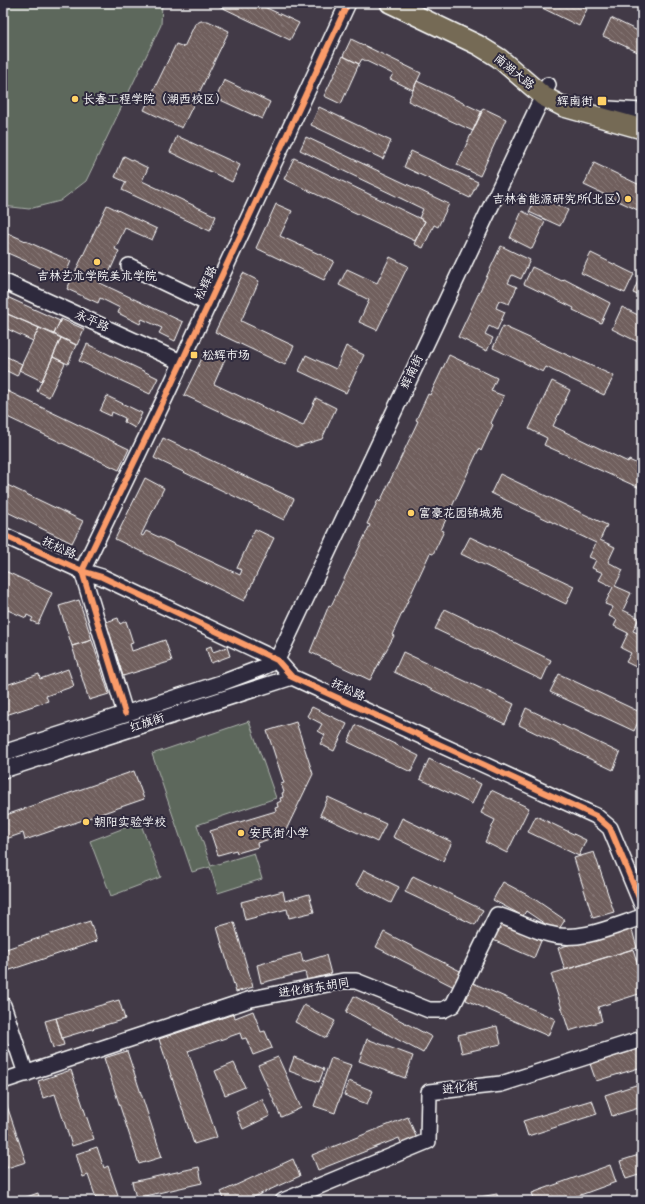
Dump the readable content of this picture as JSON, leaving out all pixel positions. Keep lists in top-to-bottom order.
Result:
{
  "streets": {
    "main road": ["南湖大路"],
    "street": [
      "松辉路",
      "永平路",
      "辉南街",
      "抚松路",
      "红旗街",
      "进化街东胡同",
      "进化街"
    ]
  },
  "crossings": [
    ["南湖大路", "辉南街"],
    ["松辉路", "永平路"],
    ["松辉路", "抚松路"],
    ["辉南街", "抚松路"],
    ["辉南街", "红旗街"],
    ["抚松路", "红旗街"]
  ],
  "places": {
    "other": [
      "长春工程学院（湖西校区）",
      "吉林省能源研究所(北区)",
      "吉林艺术学院美术学院",
      "富豪花园锦城苑",
      "朝阳实验学校",
      "安民街小学"
    ],
    "transit": ["辉南街", "松辉市场"]
  }
}
